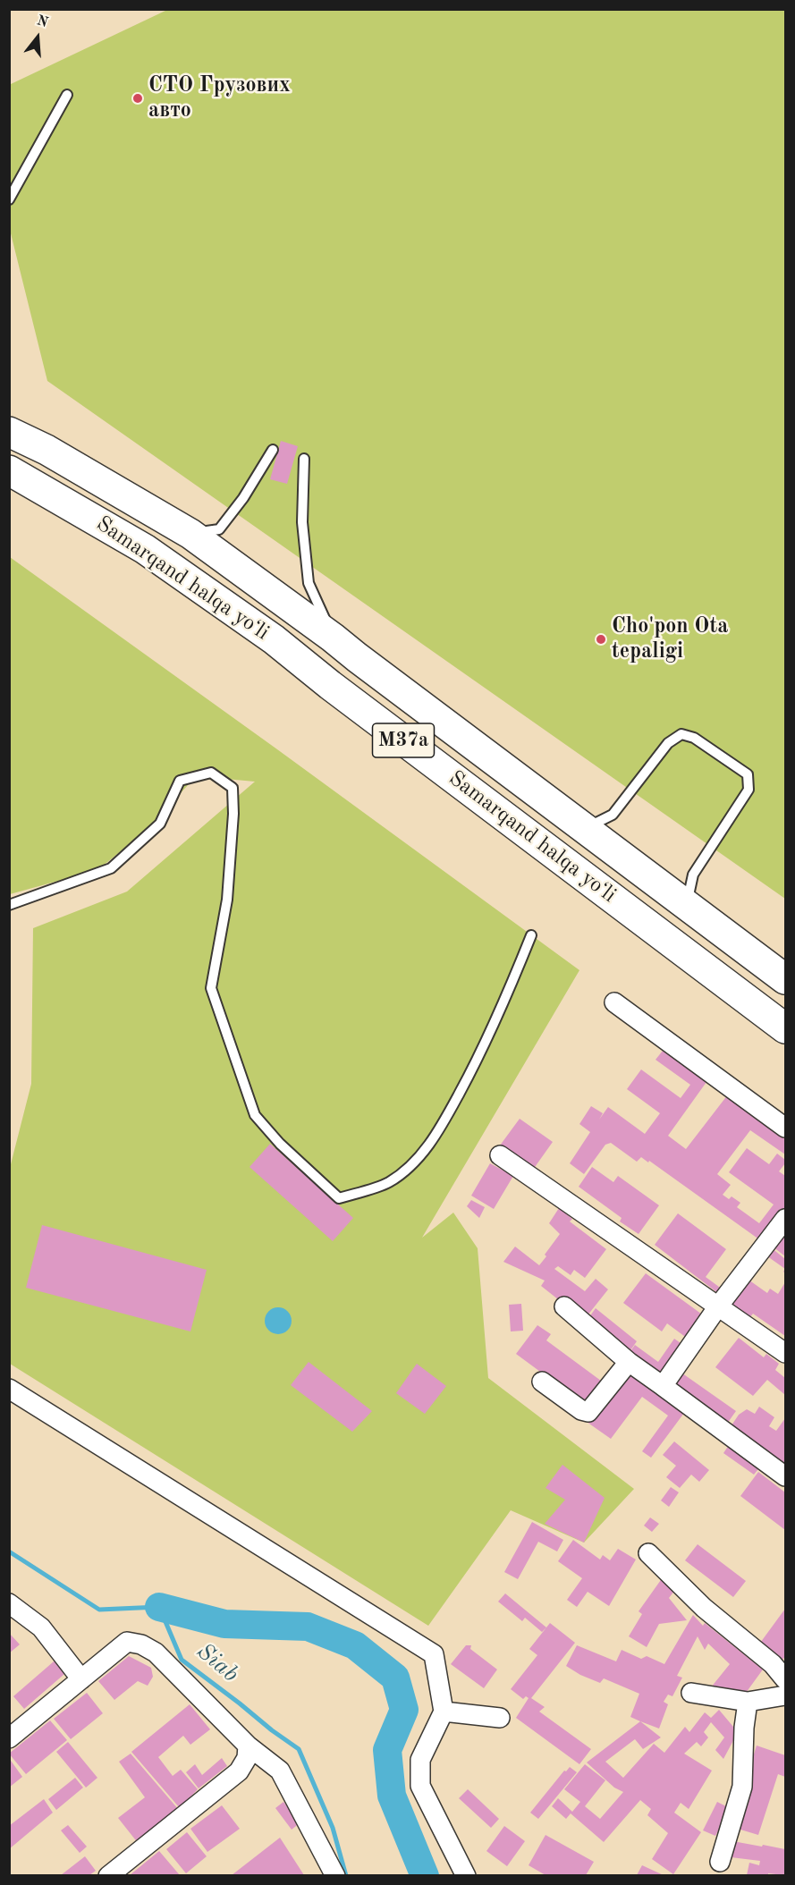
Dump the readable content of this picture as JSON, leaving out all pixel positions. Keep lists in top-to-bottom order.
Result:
{
  "streets": {
    "highway": ["Samarqand halqa yoʻli", "M37a"]
  },
  "water": ["Siab"],
  "places": ["СТО Грузових авто", "Cho'pon Ota tepaligi"],
  "north": "top"
}
